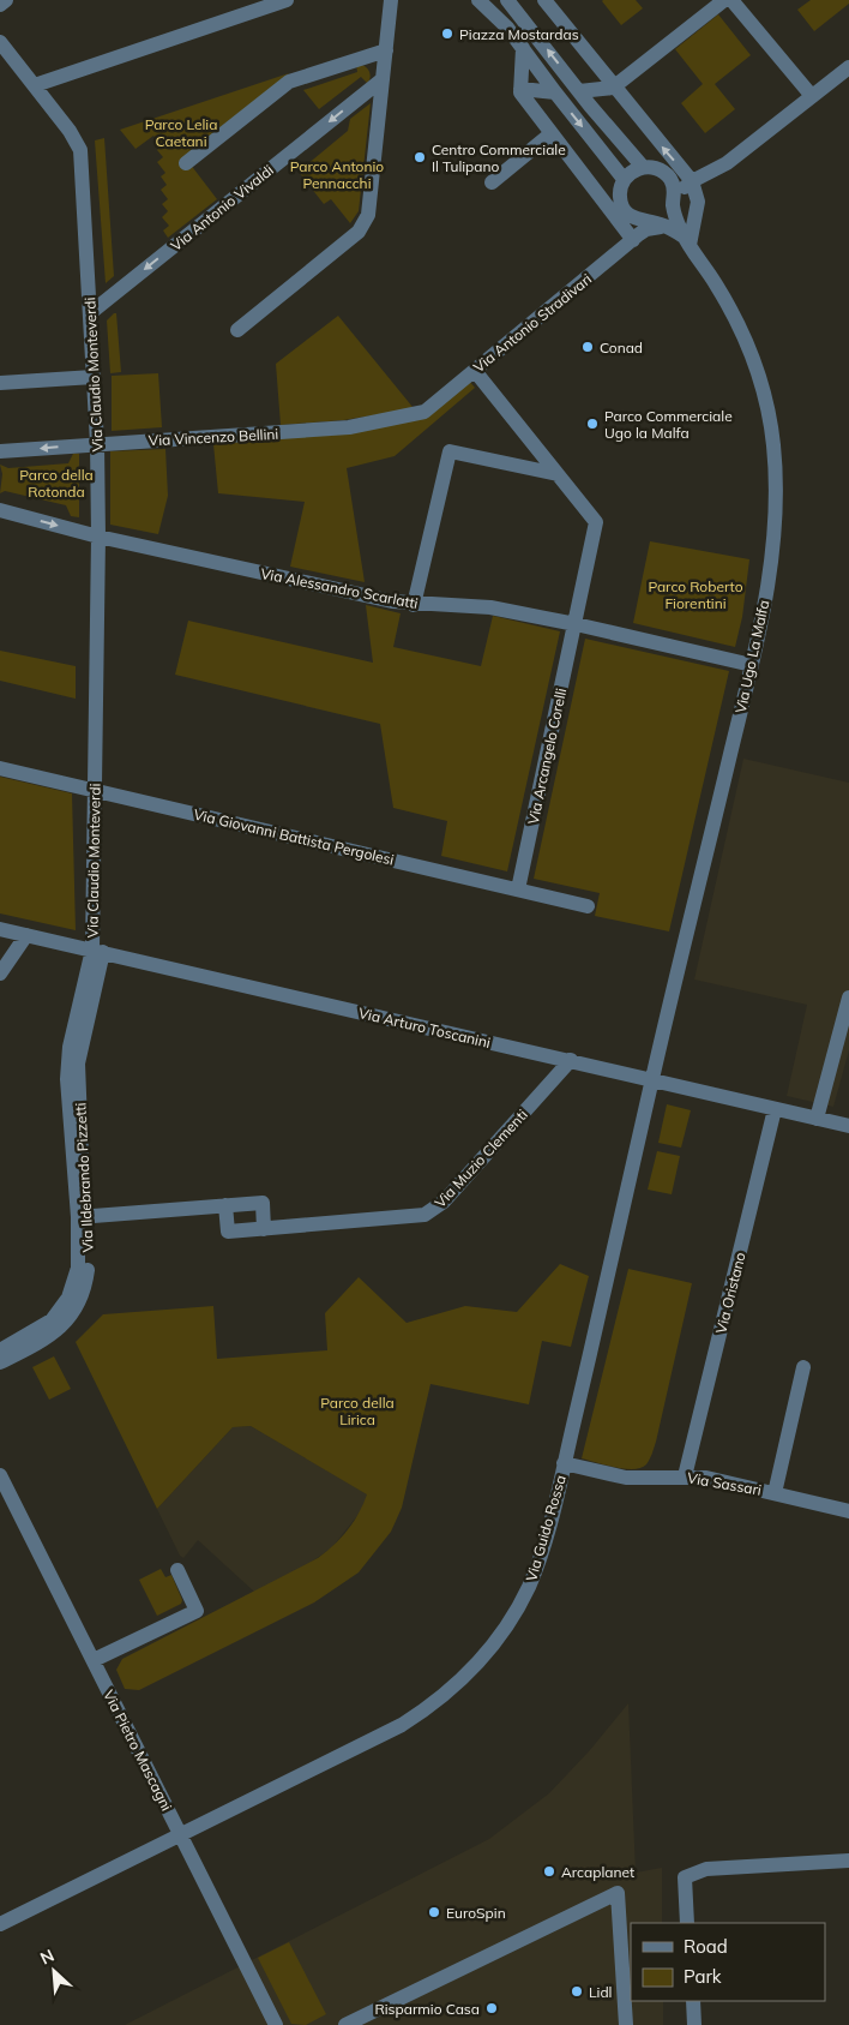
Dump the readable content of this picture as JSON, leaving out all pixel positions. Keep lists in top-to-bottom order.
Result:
{
  "streets": {
    "street": [
      "Via Antonio Vivaldi",
      "Via Antonio Stradivari",
      "Via Claudio Monteverdi",
      "Via Vincenzo Bellini",
      "Via Alessandro Scarlatti",
      "Via Ugo La Malfa",
      "Via Arcangelo Corelli",
      "Via Giovanni Battista Pergolesi",
      "Via Arturo Toscanini",
      "Via Muzio Clementi",
      "Via Ildebrando Pizzetti",
      "Via Oristano",
      "Via Sassari",
      "Via Guido Rossa",
      "Via Pietro Mascagni"
    ]
  },
  "crossings": [
    ["Via Antonio Vivaldi", "Via Claudio Monteverdi"],
    ["Via Antonio Stradivari", "Via Vincenzo Bellini"],
    ["Via Antonio Stradivari", "Via Ugo La Malfa"],
    ["Via Antonio Stradivari", "Via Arcangelo Corelli"],
    ["Via Claudio Monteverdi", "Via Vincenzo Bellini"],
    ["Via Claudio Monteverdi", "Via Alessandro Scarlatti"],
    ["Via Claudio Monteverdi", "Via Giovanni Battista Pergolesi"],
    ["Via Claudio Monteverdi", "Via Arturo Toscanini"],
    ["Via Claudio Monteverdi", "Via Ildebrando Pizzetti"],
    ["Via Alessandro Scarlatti", "Via Ugo La Malfa"],
    ["Via Alessandro Scarlatti", "Via Arcangelo Corelli"],
    ["Via Ugo La Malfa", "Via Arturo Toscanini"],
    ["Via Ugo La Malfa", "Via Guido Rossa"],
    ["Via Arcangelo Corelli", "Via Giovanni Battista Pergolesi"],
    ["Via Arturo Toscanini", "Via Muzio Clementi"],
    ["Via Arturo Toscanini", "Via Ildebrando Pizzetti"],
    ["Via Arturo Toscanini", "Via Oristano"],
    ["Via Arturo Toscanini", "Via Guido Rossa"],
    ["Via Oristano", "Via Sassari"],
    ["Via Sassari", "Via Guido Rossa"],
    ["Via Guido Rossa", "Via Pietro Mascagni"]
  ],
  "parks": [
    "Parco Lelia Caetani",
    "Parco Antonio Pennacchi",
    "Parco della Rotonda",
    "Parco Roberto Fiorentini",
    "Parco della Lirica"
  ],
  "places": [
    "Piazza Mostardas",
    "Centro Commerciale Il Tulipano",
    "Conad",
    "Parco Commerciale Ugo la Malfa",
    "Arcaplanet",
    "EuroSpin",
    "Lidl",
    "Risparmio Casa"
  ],
  "legend": ["Road", "Park"],
  "north": "top left"
}
